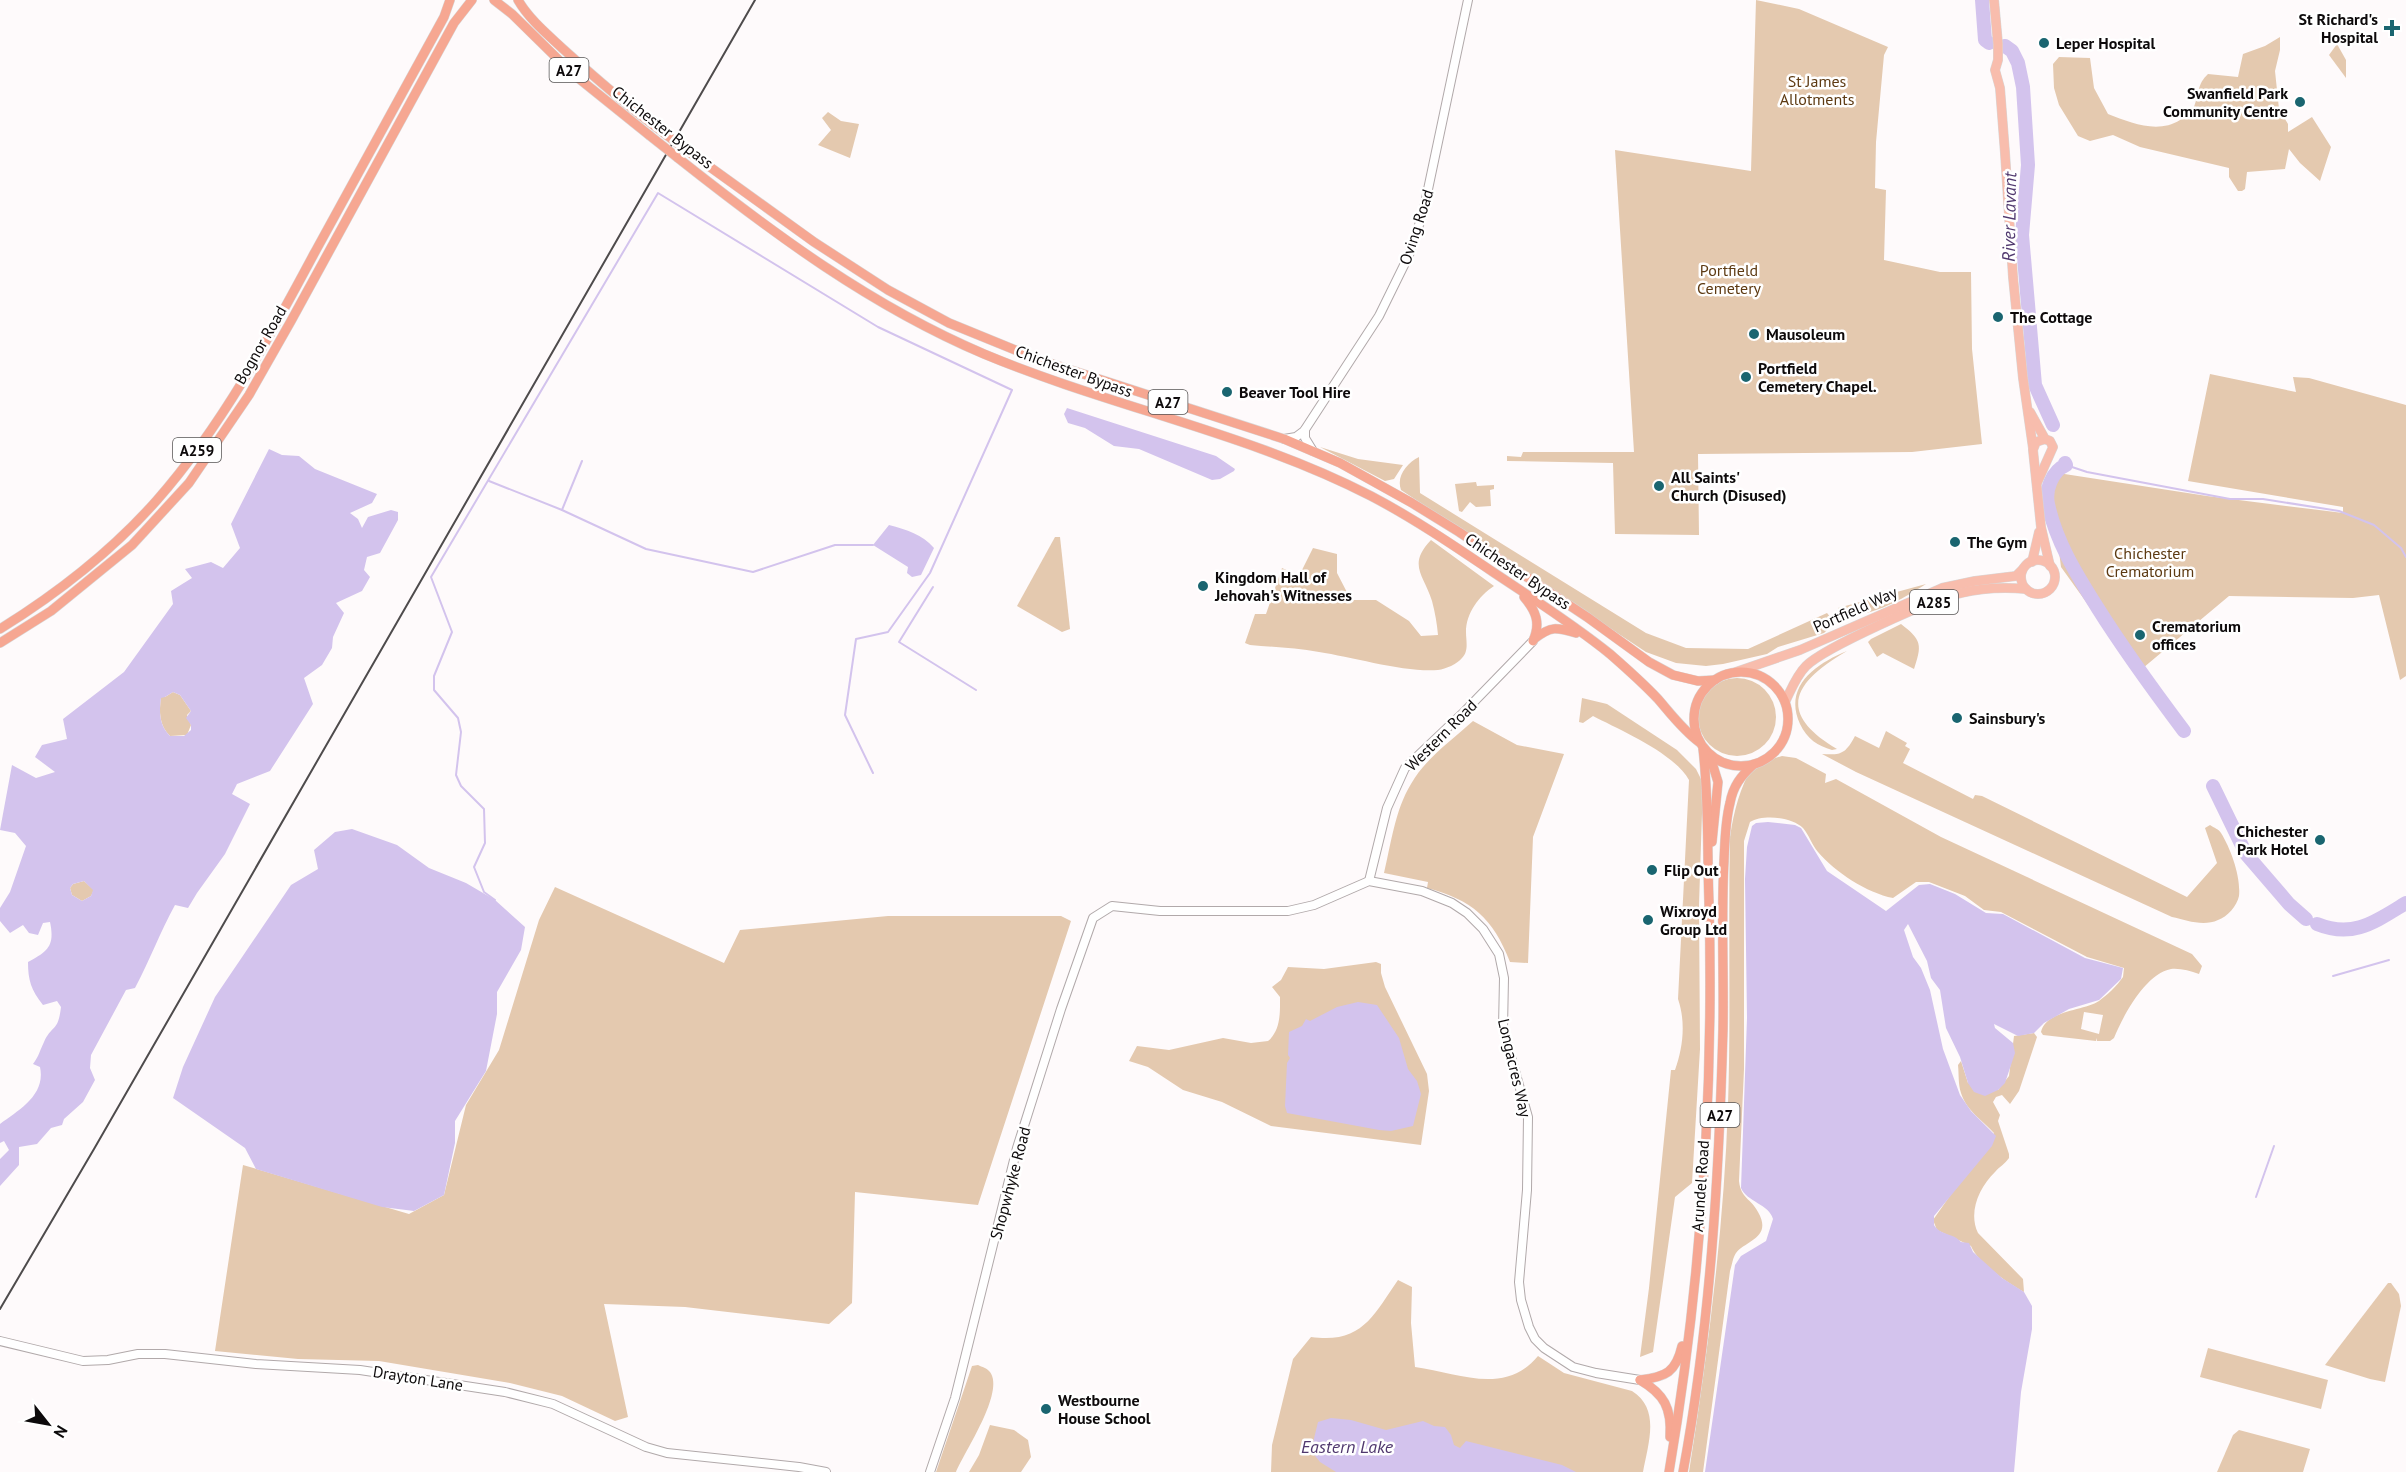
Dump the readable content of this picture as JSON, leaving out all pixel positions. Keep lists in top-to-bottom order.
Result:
{
  "streets": {
    "highway": [
      "A27",
      "Chichester Bypass",
      "Bognor Road",
      "A259",
      "Arundel Road"
    ],
    "main road": [
      "Oving Road",
      "A285",
      "Portfield Way",
      "Western Road",
      "Longacres Way",
      "Shopwhyke Road",
      "Drayton Lane"
    ]
  },
  "crossings": [
    ["Chichester Bypass", "Portfield Way"],
    ["Chichester Bypass", "Arundel Road"],
    ["Portfield Way", "Arundel Road"],
    ["Western Road", "Longacres Way"],
    ["Western Road", "Shopwhyke Road"],
    ["Longacres Way", "Shopwhyke Road"]
  ],
  "water": ["River Lavant", "Eastern Lake"],
  "parks": ["St James Allotments", "Portfield Cemetery", "Chichester Crematorium"],
  "places": {
    "health": ["St Richard's Hospital"],
    "other": [
      "Leper Hospital",
      "Swanfield Park Community Centre",
      "The Cottage",
      "Mausoleum",
      "Portfield Cemetery Chapel.",
      "Beaver Tool Hire",
      "All Saints' Church (Disused)",
      "The Gym",
      "Kingdom Hall of Jehovah's Witnesses",
      "Crematorium offices",
      "Sainsbury's",
      "Chichester Park Hotel",
      "Flip Out",
      "Wixroyd Group Ltd",
      "Westbourne House School"
    ]
  },
  "north": "bottom right"
}
